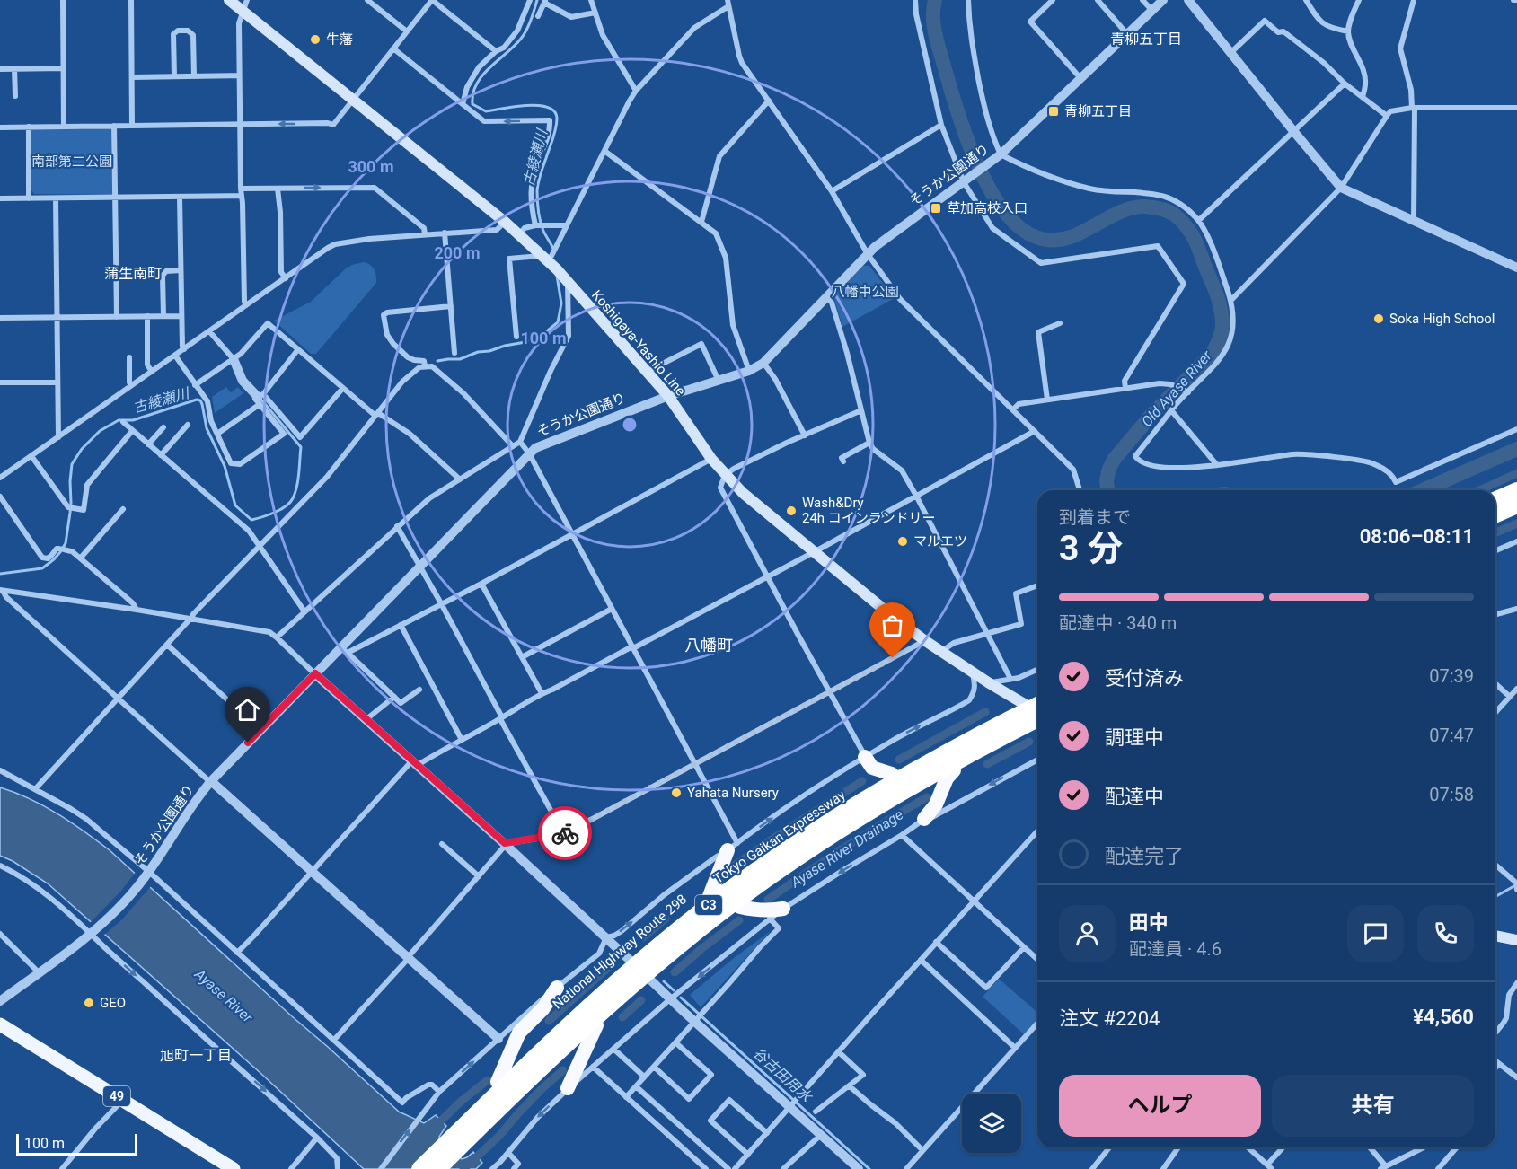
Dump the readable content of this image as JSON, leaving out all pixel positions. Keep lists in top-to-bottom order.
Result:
{
  "streets": {
    "highway": ["Tokyo Gaikan Expressway", "C3", "National Highway Route 298"],
    "main road": ["Koshigaya-Yashio Line", "49"],
    "street": ["そうか公園通り"]
  },
  "crossings": [
    ["そうか公園通り", "Koshigaya-Yashio Line"],
    ["Koshigaya-Yashio Line", "National Highway Route 298"]
  ],
  "districts": [
    "青柳五丁目",
    "蒲生南町",
    "八幡町",
    "旭町一丁目"
  ],
  "water": [
    "古綾瀬川",
    "Old Ayase River",
    "Ayase River Drainage",
    "Ayase River",
    "谷古田用水"
  ],
  "parks": ["南部第二公園", "八幡中公園"],
  "places": {
    "other": [
      "牛藩",
      "Soka High School",
      "Wash&Dry 24h コインランドリー",
      "マルエツ",
      "Yahata Nursery",
      "GEO"
    ],
    "transit": ["青柳五丁目", "草加高校入口"]
  },
  "scale_bar": "100 m",
  "page": {
    "heading": ["3 分", "到着まで", "08:06–08:11"],
    "panel": [
      "田中",
      "配達員 · 4.6",
      "注文 #2204",
      "¥4,560"
    ],
    "bar": "配達中 · 340 m",
    "list": [
      ["受付済み", "07:39"],
      ["調理中", "07:47"],
      ["配達中", "07:58"],
      "配達完了"
    ],
    "buttons": ["ヘルプ", "共有"],
    "scale": "100 m"
  },
  "rings": ["300 m", "200 m", "100 m"]
}
